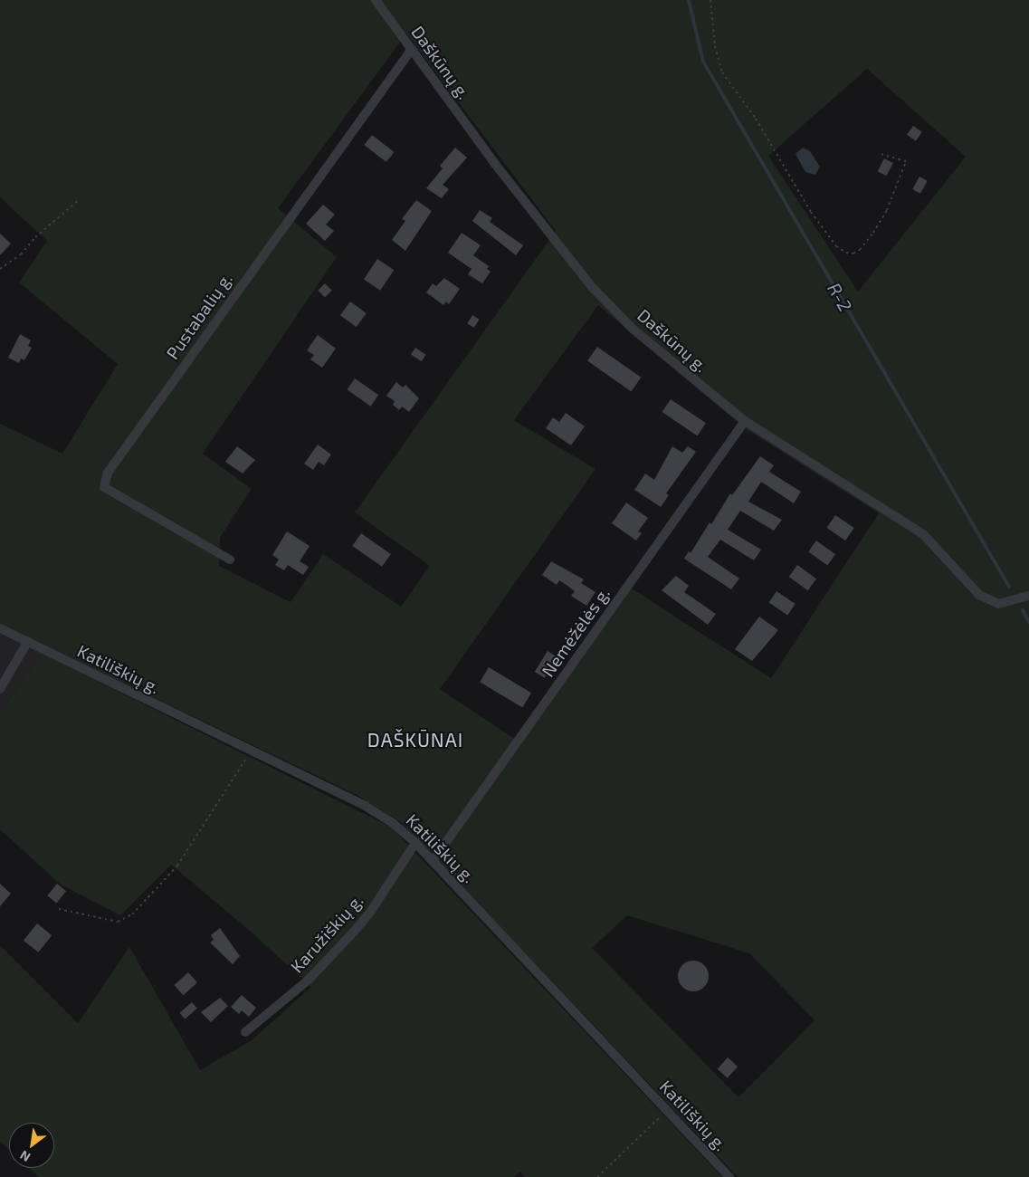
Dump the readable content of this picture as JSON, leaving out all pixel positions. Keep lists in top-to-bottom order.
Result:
{
  "streets": {
    "street": [
      "Daškūnų g.",
      "Pustabalių g.",
      "Nemėžėlės g.",
      "Katiliškių g.",
      "Karužiškių g."
    ]
  },
  "crossings": [
    ["Daškūnų g.", "Pustabalių g."],
    ["Daškūnų g.", "Nemėžėlės g."],
    ["Nemėžėlės g.", "Katiliškių g."],
    ["Katiliškių g.", "Karužiškių g."]
  ],
  "districts": ["DAŠKŪNAI"],
  "water": ["R-2"],
  "north": "bottom left"
}
